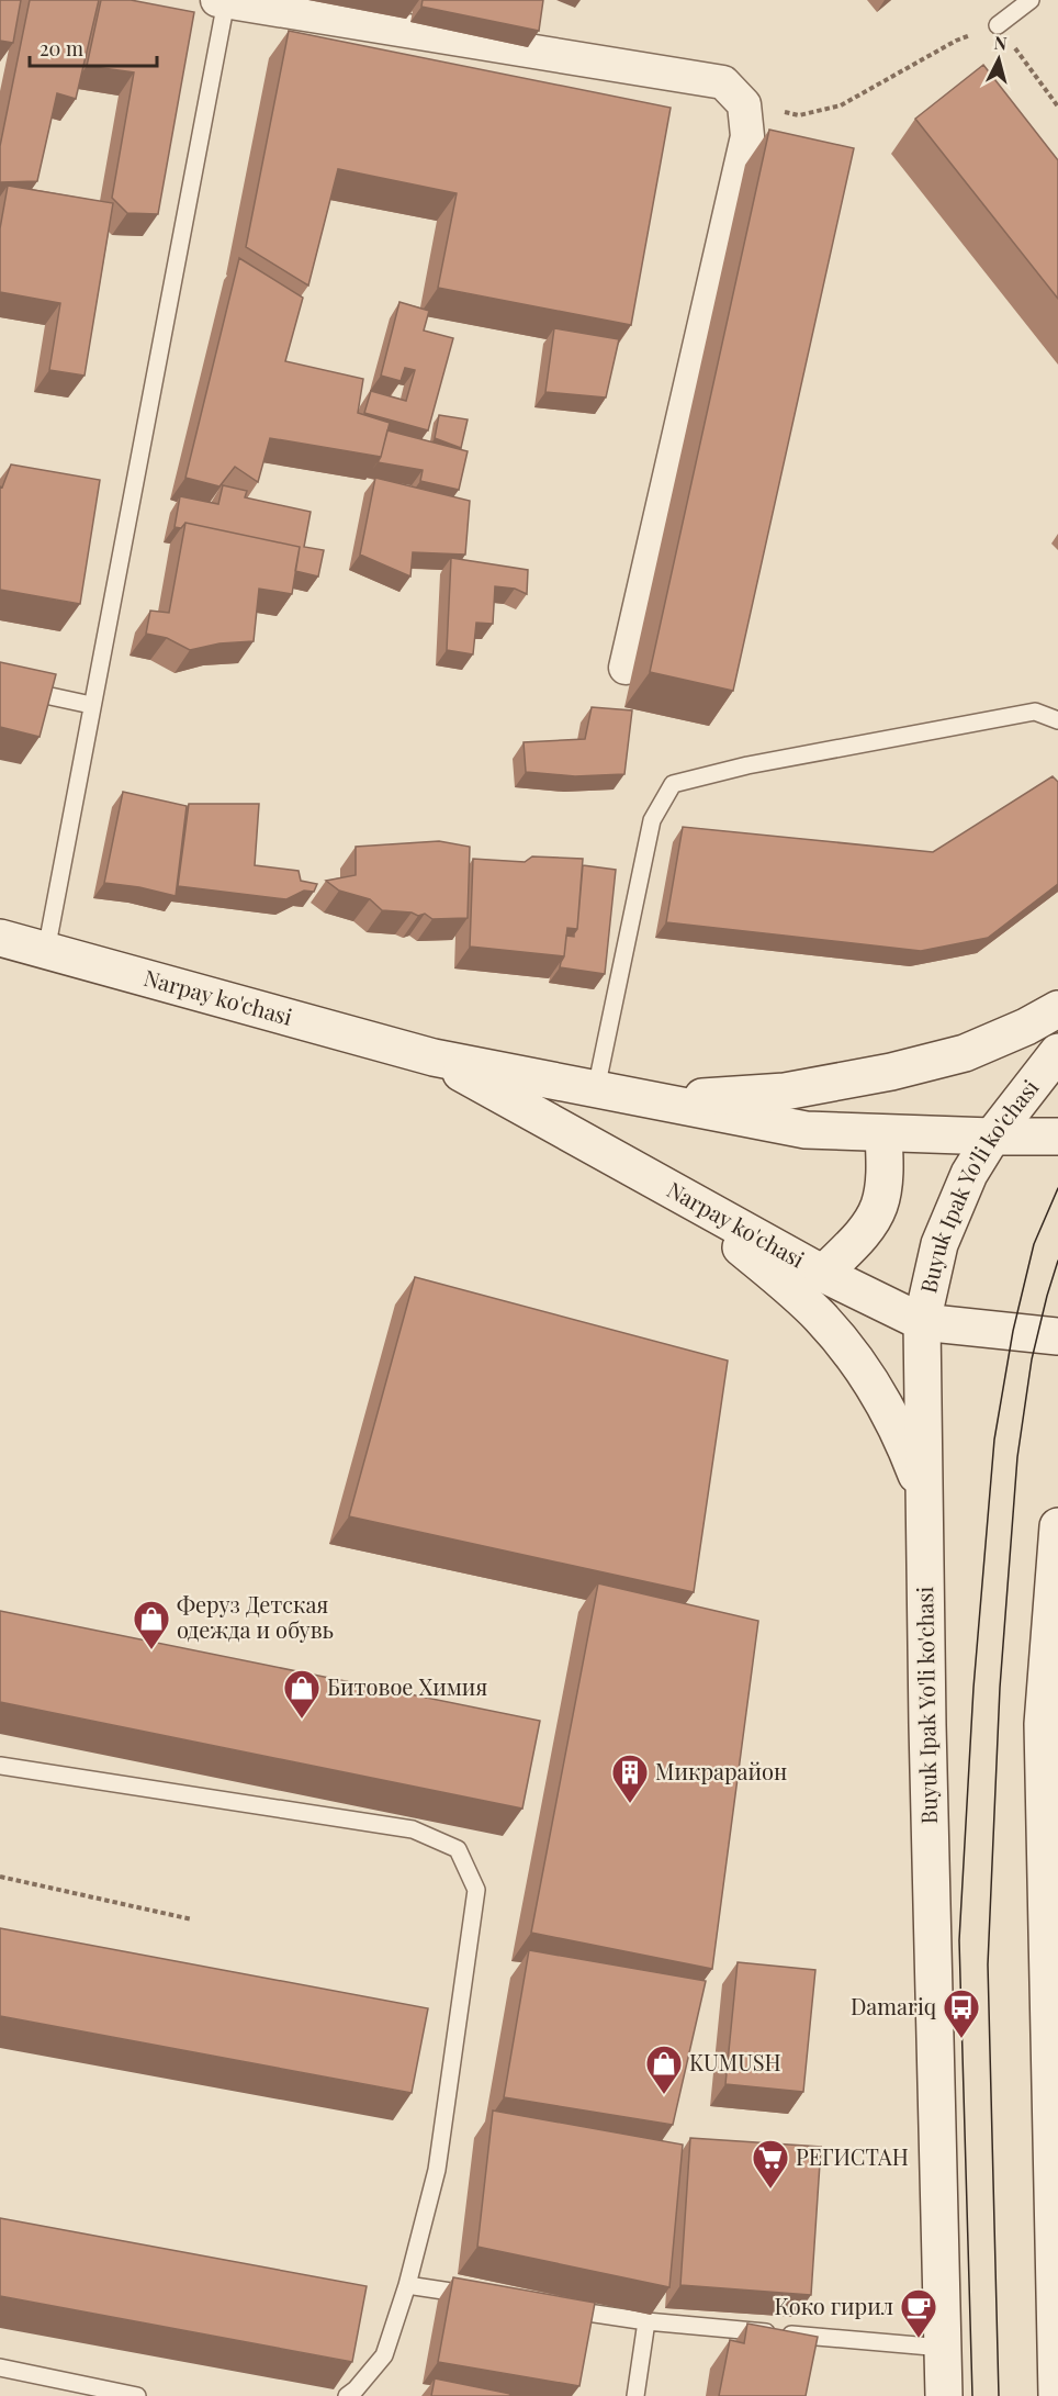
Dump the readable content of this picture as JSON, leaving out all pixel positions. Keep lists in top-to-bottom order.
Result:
{
  "streets": {
    "main road": ["Narpay ko'chasi", "Buyuk Ipak Yo'li ko'chasi"]
  },
  "crossings": [
    ["Narpay ko'chasi", "Buyuk Ipak Yo'li ko'chasi"]
  ],
  "places": {
    "shop": ["Феруз Детская одежда и обувь", "Битовое Химия", "KUMUSH"],
    "building": ["Микрарайон"],
    "bus stop": ["Damariq"],
    "supermarket": ["РЕГИСТАН"],
    "cafe": ["Коко гирил"]
  },
  "scale_bar": "20 m",
  "north": "top"
}
